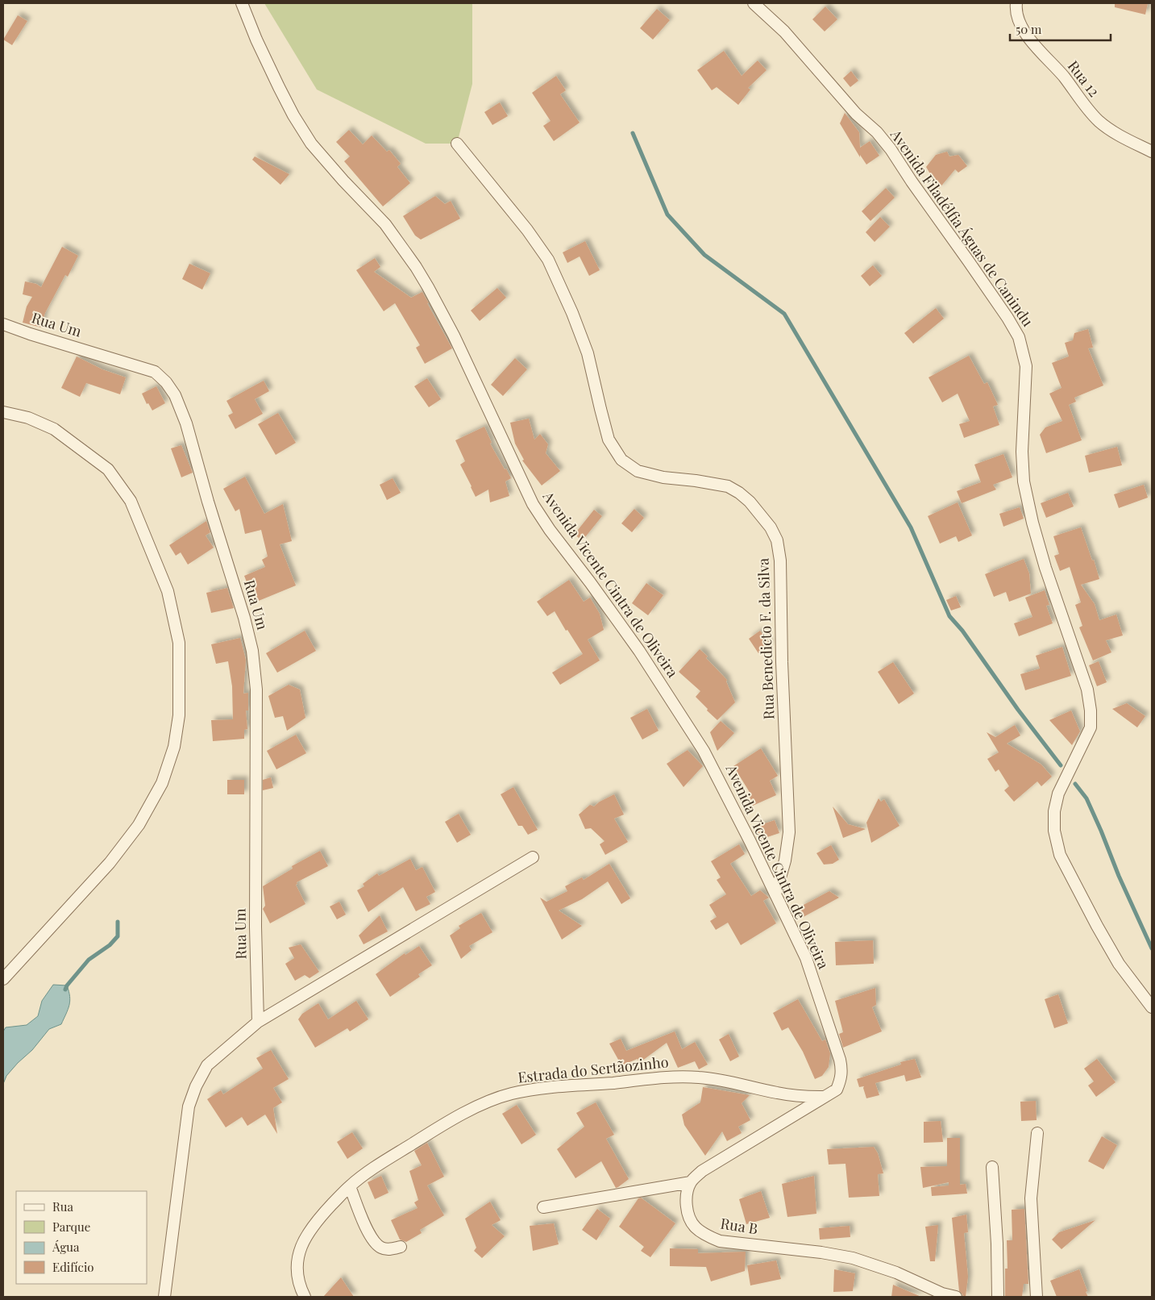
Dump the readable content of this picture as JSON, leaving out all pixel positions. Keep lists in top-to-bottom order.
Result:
{
  "streets": {
    "street": [
      "Rua 12",
      "Avenida Filadélfia Águas de Canindu",
      "Rua Um",
      "Avenida Vicente Cintra de Oliveira",
      "Rua Benedicto F. da Silva",
      "Estrada do Sertãozinho",
      "Rua B"
    ]
  },
  "crossings": [
    ["Avenida Vicente Cintra de Oliveira", "Rua Benedicto F. da Silva"],
    ["Avenida Vicente Cintra de Oliveira", "Estrada do Sertãozinho"]
  ],
  "legend": [
    "Rua",
    "Parque",
    "Água",
    "Edifício"
  ],
  "scale_bar": "50 m"
}
